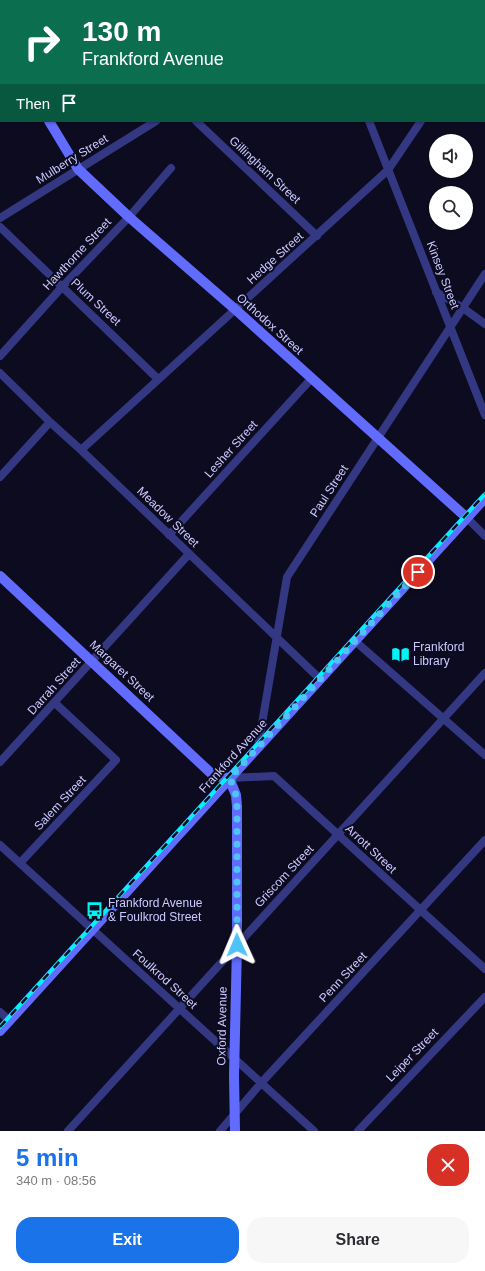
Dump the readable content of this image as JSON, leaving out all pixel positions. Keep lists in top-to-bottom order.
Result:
{
  "streets": {
    "street": [
      "Mulberry Street",
      "Gillingham Street",
      "Hawthorne Street",
      "Hedge Street",
      "Kinsey Street",
      "Plum Street",
      "Orthodox Street",
      "Lesher Street",
      "Paul Street",
      "Meadow Street",
      "Margaret Street",
      "Darrah Street",
      "Frankford Avenue",
      "Salem Street",
      "Arrott Street",
      "Griscom Street",
      "Penn Street",
      "Foulkrod Street",
      "Oxford Avenue",
      "Leiper Street"
    ]
  },
  "crossings": [
    ["Mulberry Street", "Orthodox Street"],
    ["Gillingham Street", "Hedge Street"],
    ["Hawthorne Street", "Plum Street"],
    ["Hawthorne Street", "Orthodox Street"],
    ["Hedge Street", "Kinsey Street"],
    ["Hedge Street", "Plum Street"],
    ["Hedge Street", "Orthodox Street"],
    ["Hedge Street", "Meadow Street"],
    ["Kinsey Street", "Paul Street"],
    ["Orthodox Street", "Lesher Street"],
    ["Orthodox Street", "Paul Street"],
    ["Orthodox Street", "Frankford Avenue"],
    ["Lesher Street", "Meadow Street"],
    ["Paul Street", "Meadow Street"],
    ["Paul Street", "Frankford Avenue"],
    ["Meadow Street", "Darrah Street"],
    ["Meadow Street", "Frankford Avenue"],
    ["Margaret Street", "Darrah Street"],
    ["Margaret Street", "Frankford Avenue"],
    ["Margaret Street", "Arrott Street"],
    ["Margaret Street", "Oxford Avenue"],
    ["Darrah Street", "Salem Street"],
    ["Frankford Avenue", "Arrott Street"],
    ["Frankford Avenue", "Foulkrod Street"],
    ["Frankford Avenue", "Oxford Avenue"],
    ["Salem Street", "Foulkrod Street"],
    ["Arrott Street", "Griscom Street"],
    ["Arrott Street", "Penn Street"],
    ["Arrott Street", "Oxford Avenue"],
    ["Griscom Street", "Foulkrod Street"],
    ["Griscom Street", "Oxford Avenue"],
    ["Penn Street", "Foulkrod Street"],
    ["Penn Street", "Oxford Avenue"],
    ["Foulkrod Street", "Oxford Avenue"]
  ],
  "places": {
    "library": ["Frankford Library"],
    "bus stop": ["Frankford Avenue & Foulkrod Street"]
  },
  "page": {
    "turn": ["130 m", "Frankford Avenue"],
    "then": "Then",
    "heading": ["5 min", "340 m · 08:56"],
    "buttons": ["Exit", "Share"]
  }
}
